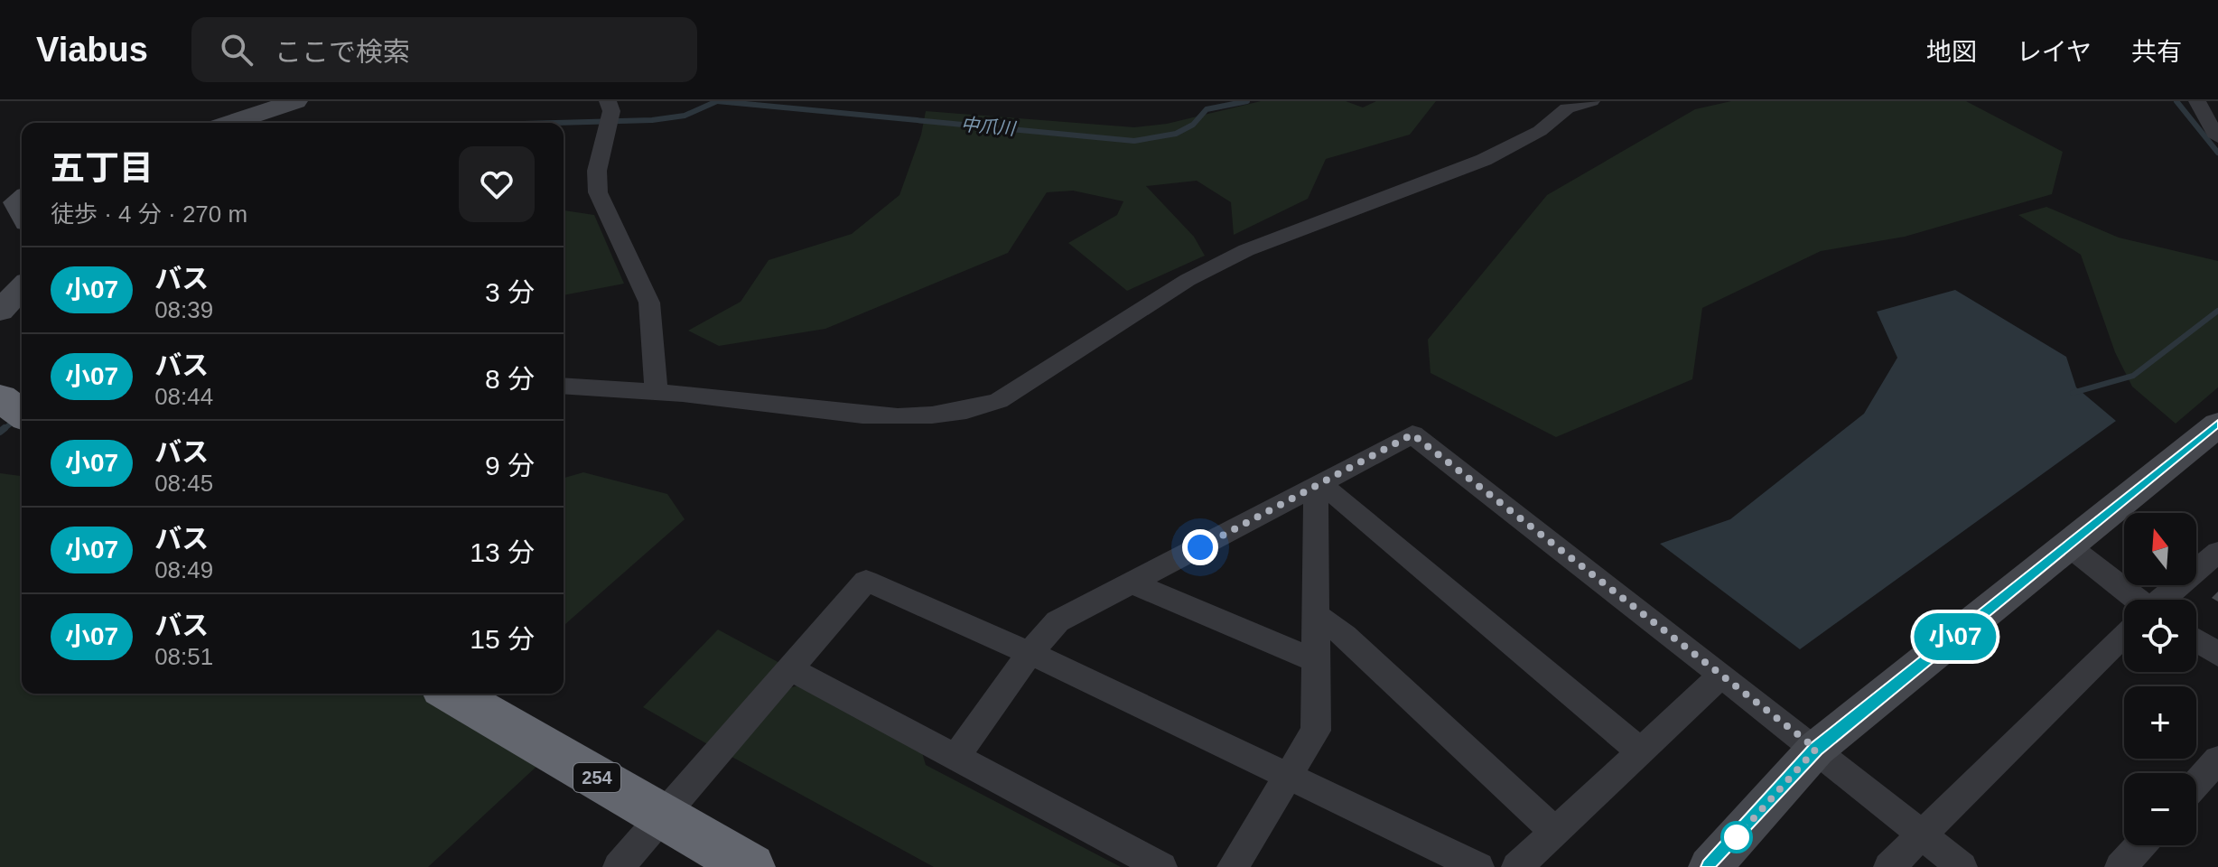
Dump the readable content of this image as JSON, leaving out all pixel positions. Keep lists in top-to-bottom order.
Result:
{
  "streets": {
    "highway": ["254"]
  },
  "water": ["中爪川"],
  "lines": ["bus line 小07"],
  "north": "top",
  "page": {
    "header": "Viabus",
    "search": "ここで検索",
    "nav": ["地図", "レイヤ", "共有"],
    "on_map": "小07",
    "heading": ["五丁目", "徒歩 · 4 分 · 270 m"],
    "list": [
      {
        "mark": "小07",
        "name": "バス",
        "note": "08:39",
        "value": "3 分"
      },
      {
        "mark": "小07",
        "name": "バス",
        "note": "08:44",
        "value": "8 分"
      },
      {
        "mark": "小07",
        "name": "バス",
        "note": "08:45",
        "value": "9 分"
      },
      {
        "mark": "小07",
        "name": "バス",
        "note": "08:49",
        "value": "13 分"
      },
      {
        "mark": "小07",
        "name": "バス",
        "note": "08:51",
        "value": "15 分"
      }
    ],
    "map_buttons": ["+", "−"]
  }
}
